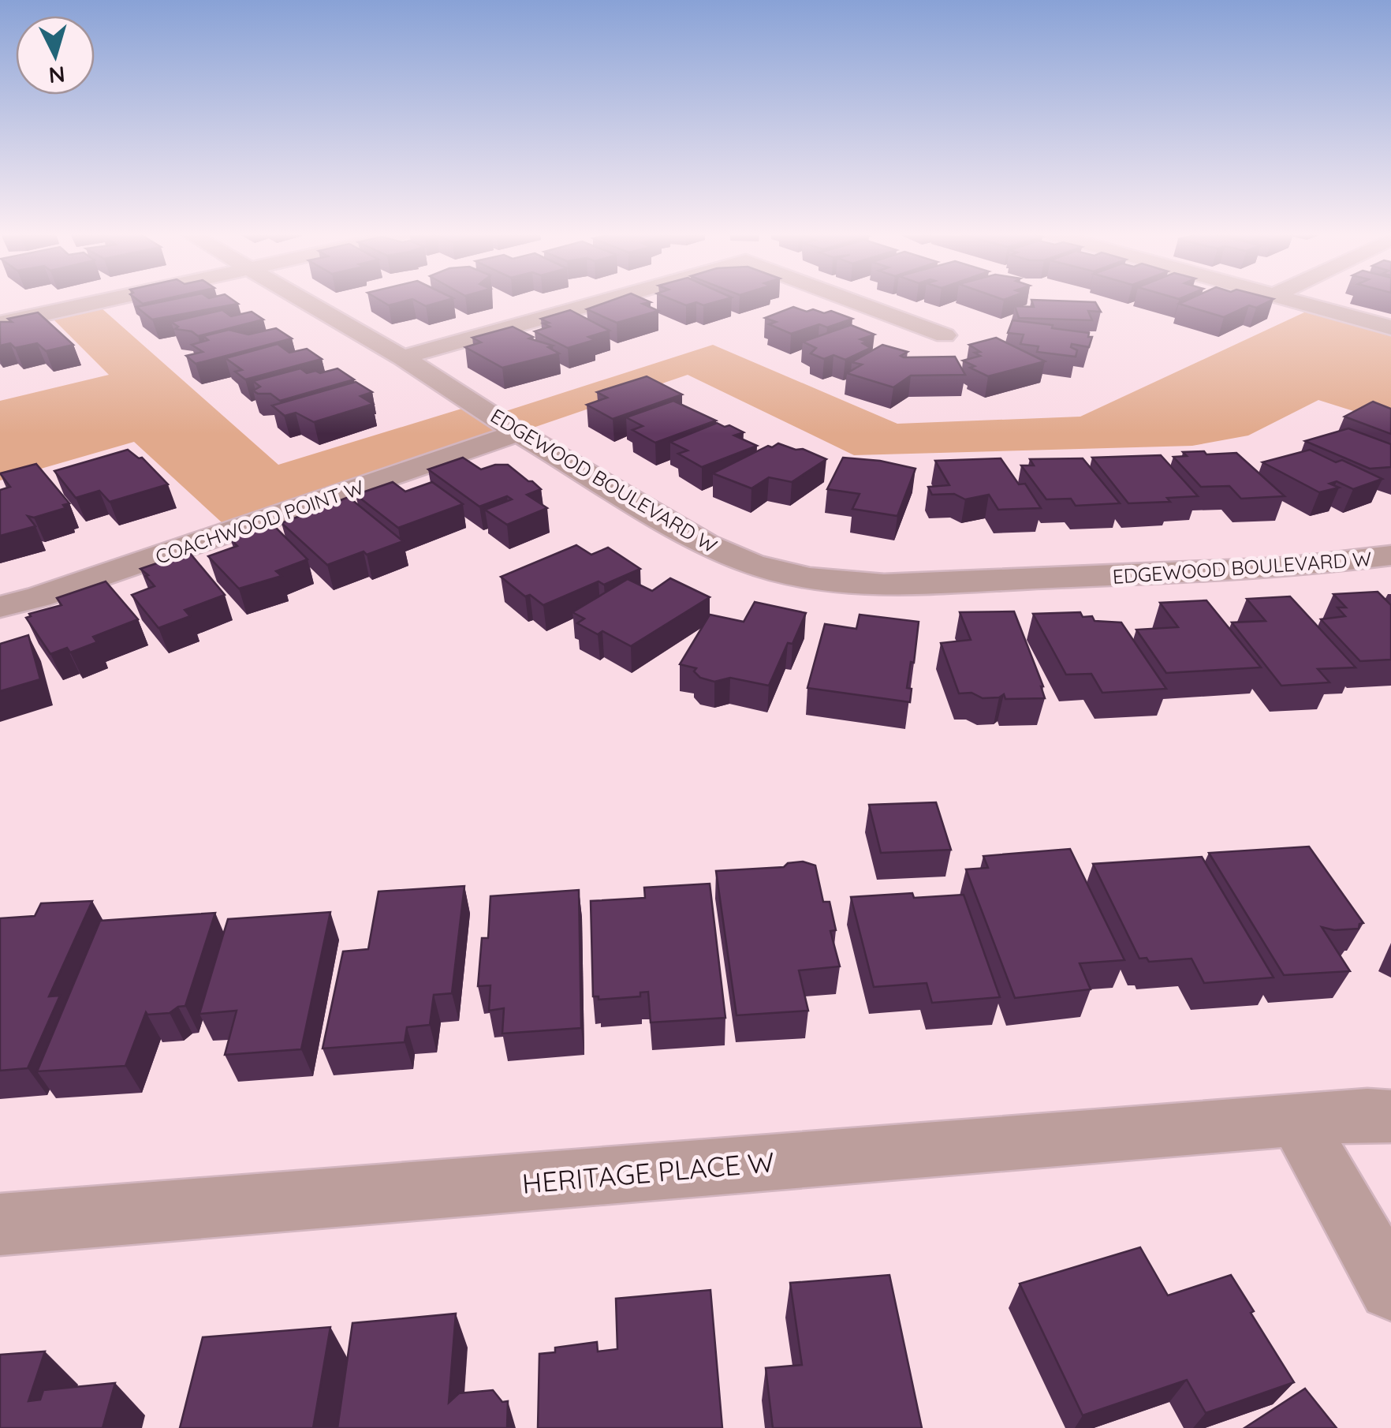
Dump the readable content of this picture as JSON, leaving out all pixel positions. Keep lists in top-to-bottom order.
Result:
{
  "streets": {
    "street": ["EDGEWOOD BOULEVARD W", "COACHWOOD POINT W", "HERITAGE PLACE W"]
  },
  "crossings": [
    ["EDGEWOOD BOULEVARD W", "COACHWOOD POINT W"]
  ],
  "north": "bottom"
}
